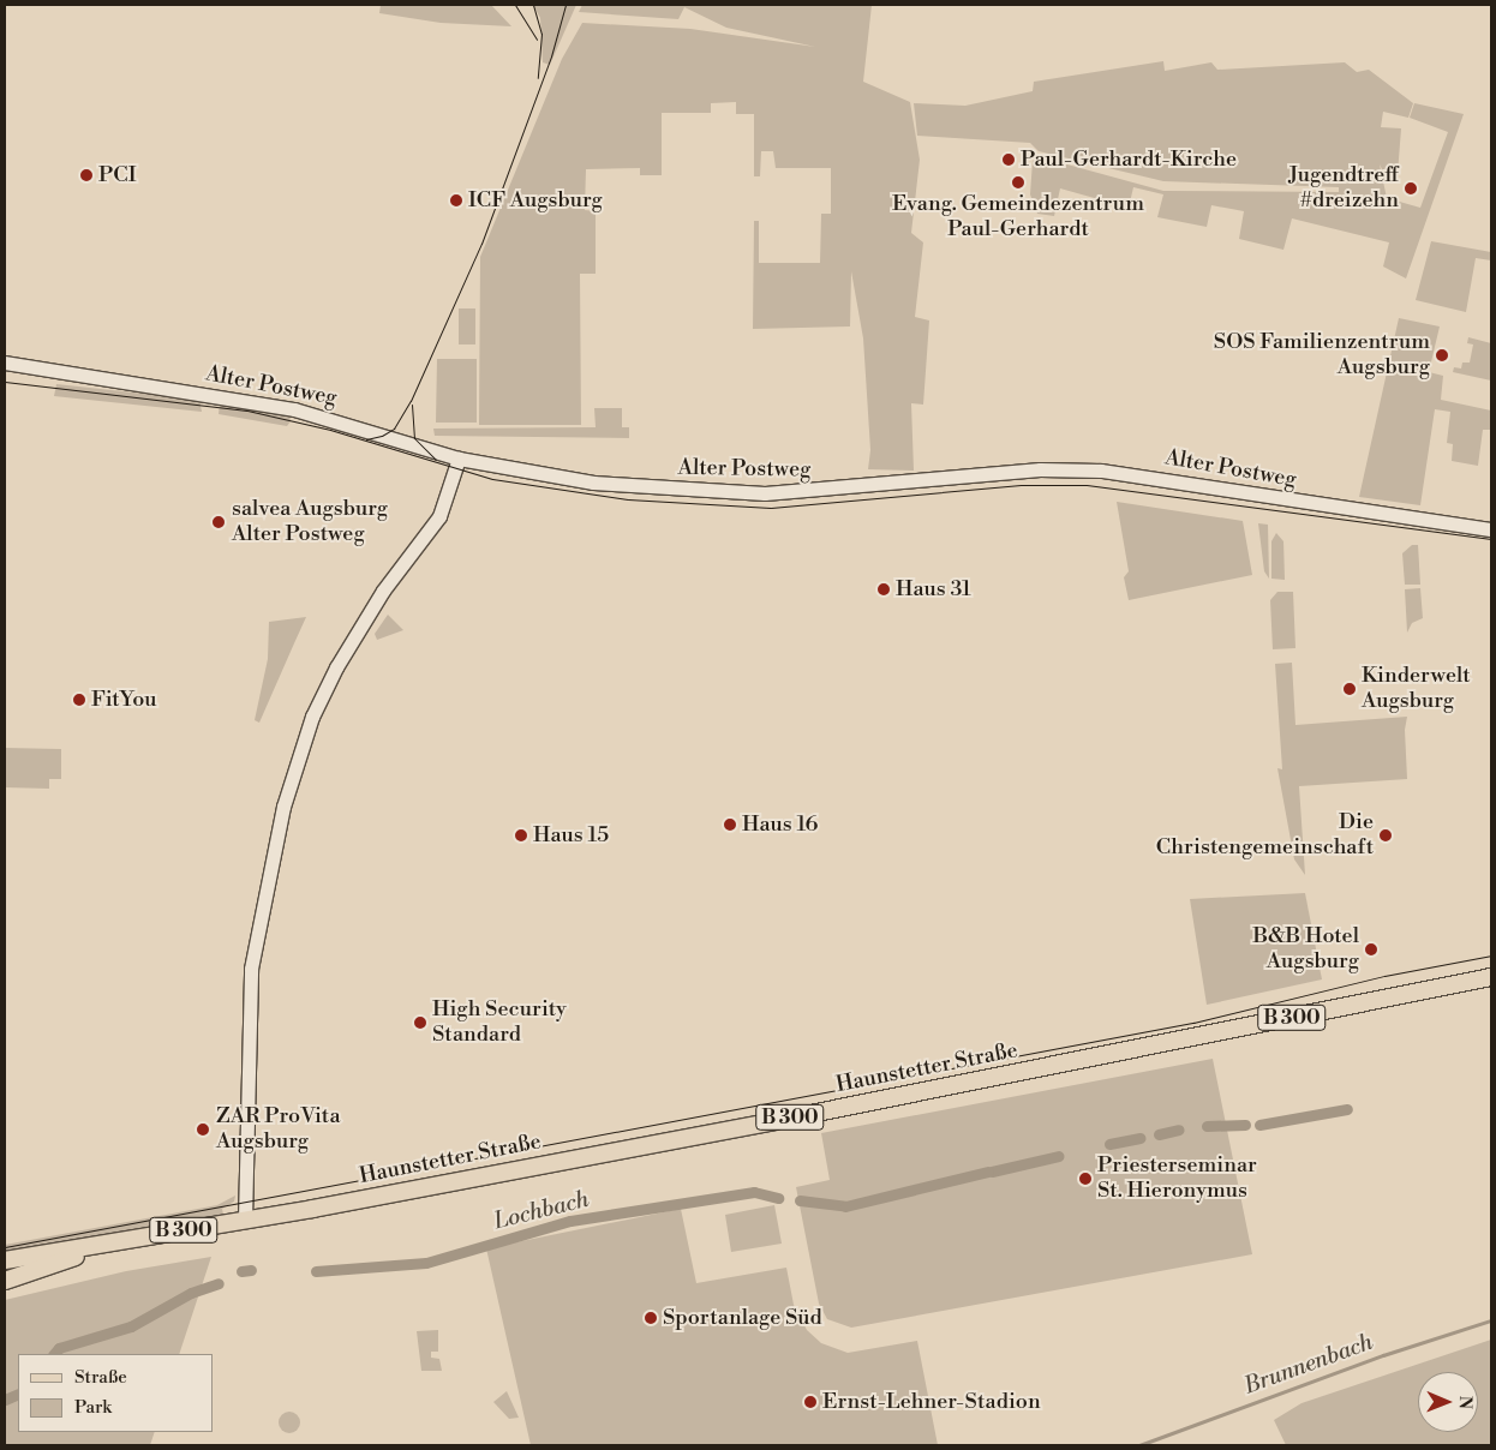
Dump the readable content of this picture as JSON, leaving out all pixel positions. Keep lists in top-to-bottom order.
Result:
{
  "streets": {
    "main road": ["B 300", "Haunstetter Straße"],
    "street": ["Alter Postweg"]
  },
  "water": ["Lochbach", "Brunnenbach"],
  "places": [
    "Paul-Gerhardt-Kirche",
    "PCI",
    "Evang. Gemeindezentrum Paul-Gerhardt",
    "Jugendtreff #dreizehn",
    "ICF Augsburg",
    "SOS Familienzentrum Augsburg",
    "salvea Augsburg Alter Postweg",
    "Haus 31",
    "Kinderwelt Augsburg",
    "FitYou",
    "Haus 16",
    "Haus 15",
    "Die Christengemeinschaft",
    "B&B Hotel Augsburg",
    "High Security Standard",
    "ZAR ProVita Augsburg",
    "Priesterseminar St. Hieronymus",
    "Sportanlage Süd",
    "Ernst-Lehner-Stadion"
  ],
  "legend": ["Straße", "Park"],
  "north": "right"
}
